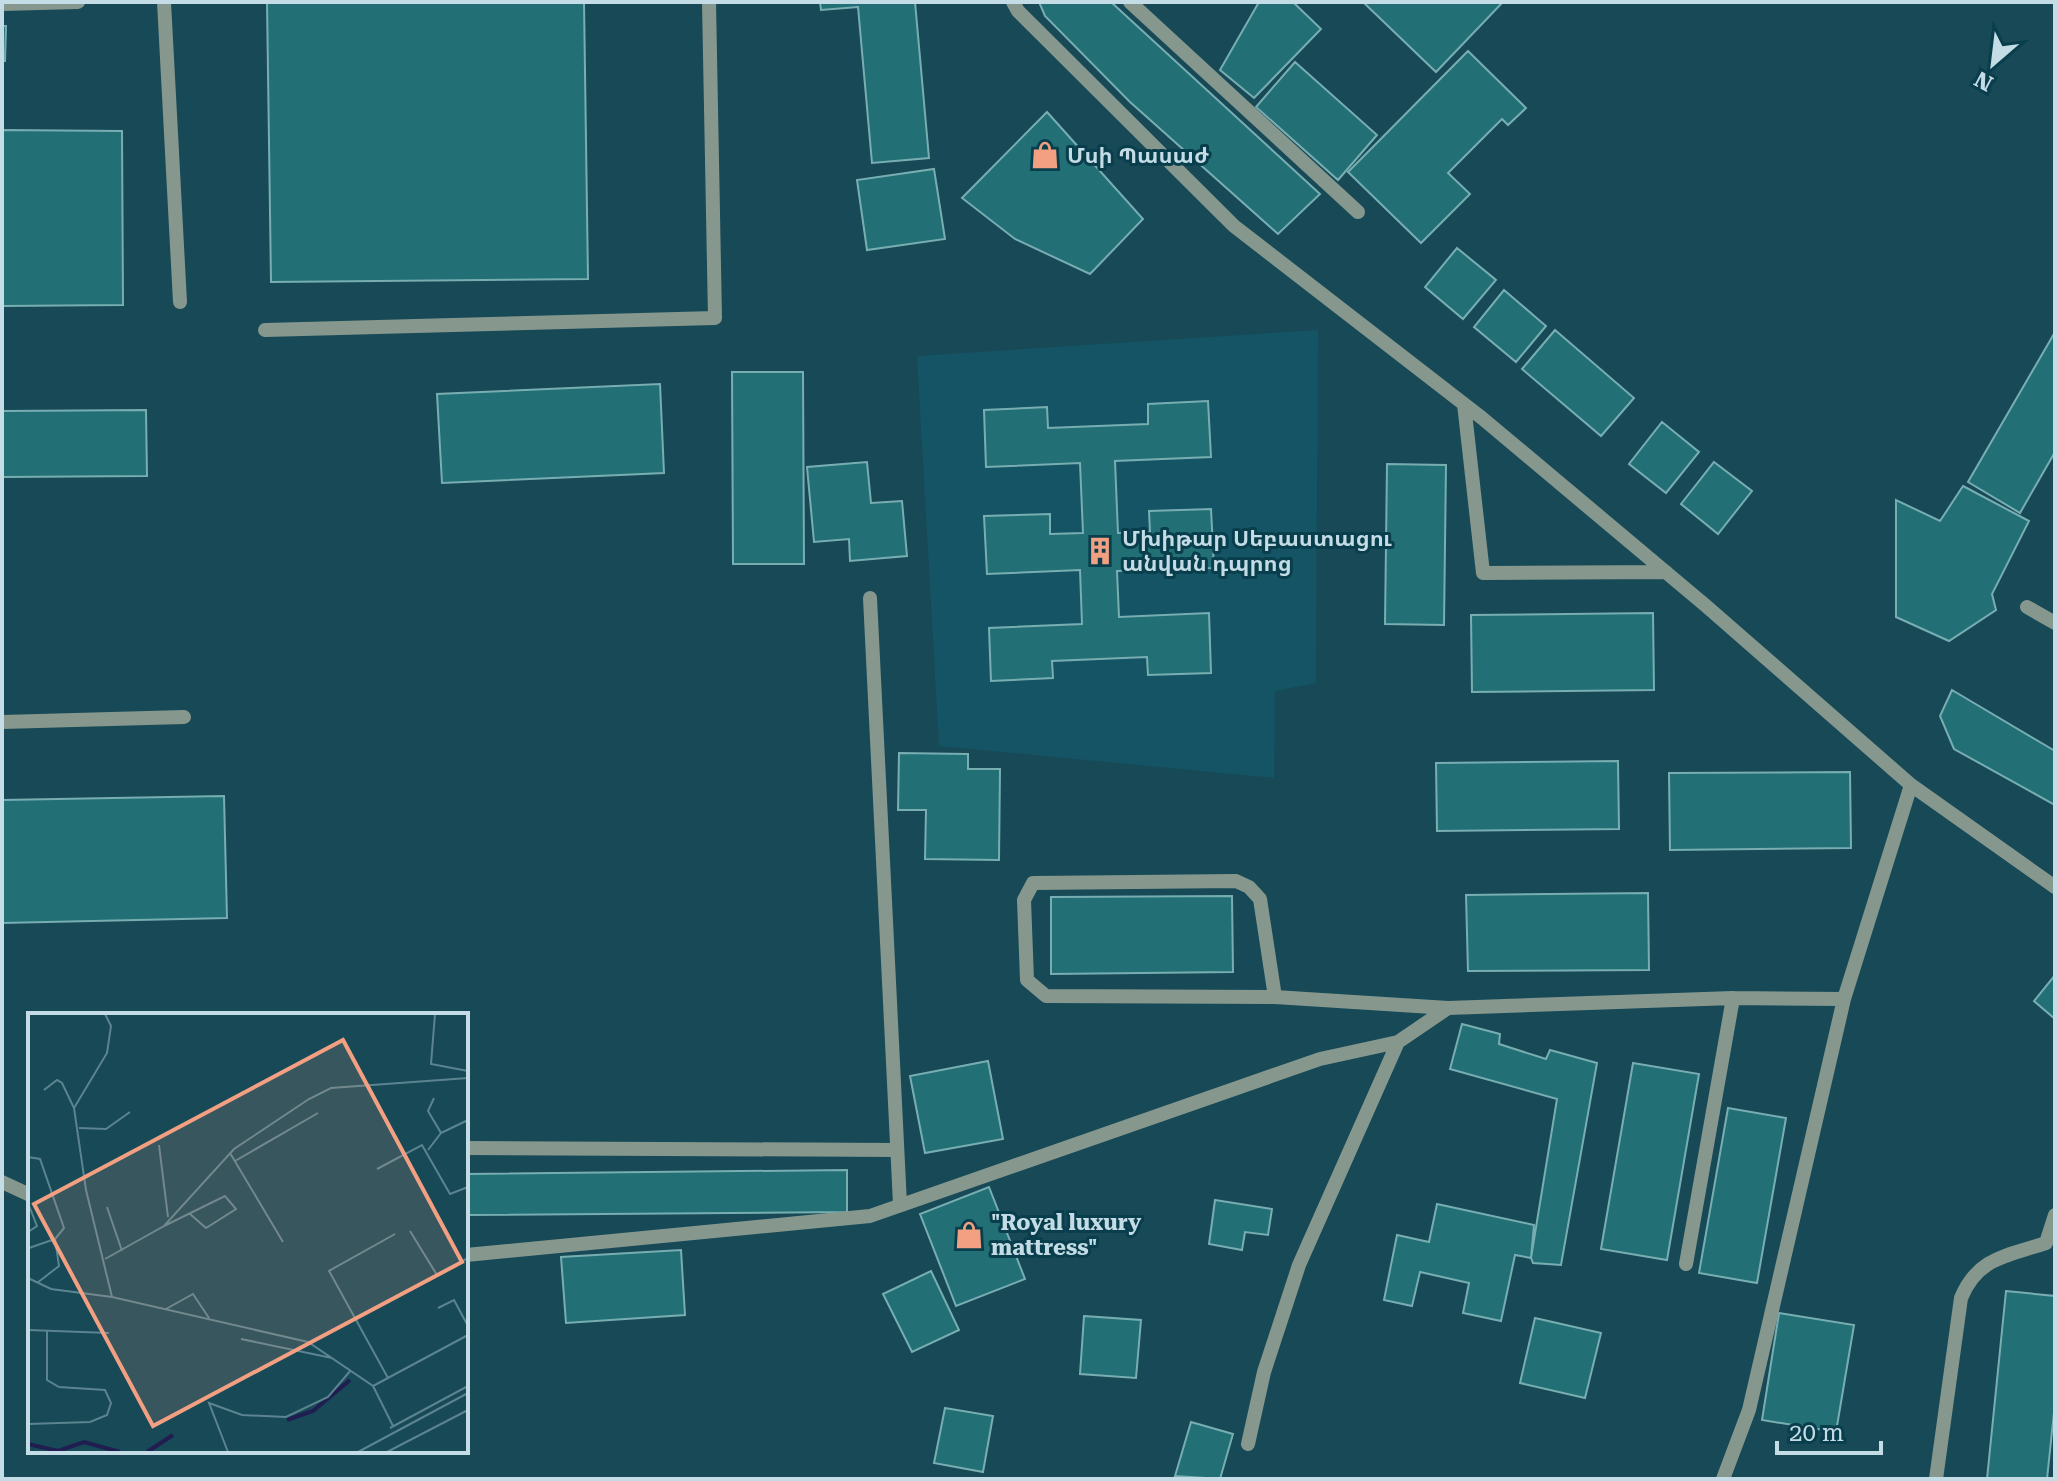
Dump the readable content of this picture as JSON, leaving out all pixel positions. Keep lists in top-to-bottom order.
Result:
{
  "places": {
    "shop": ["Մսի Պասաժ", "\"Royal luxury mattress\""],
    "building": ["Մխիթար Սեբաստացու անվան դպրոց"]
  },
  "scale_bar": "20 m",
  "north": "bottom left"
}
